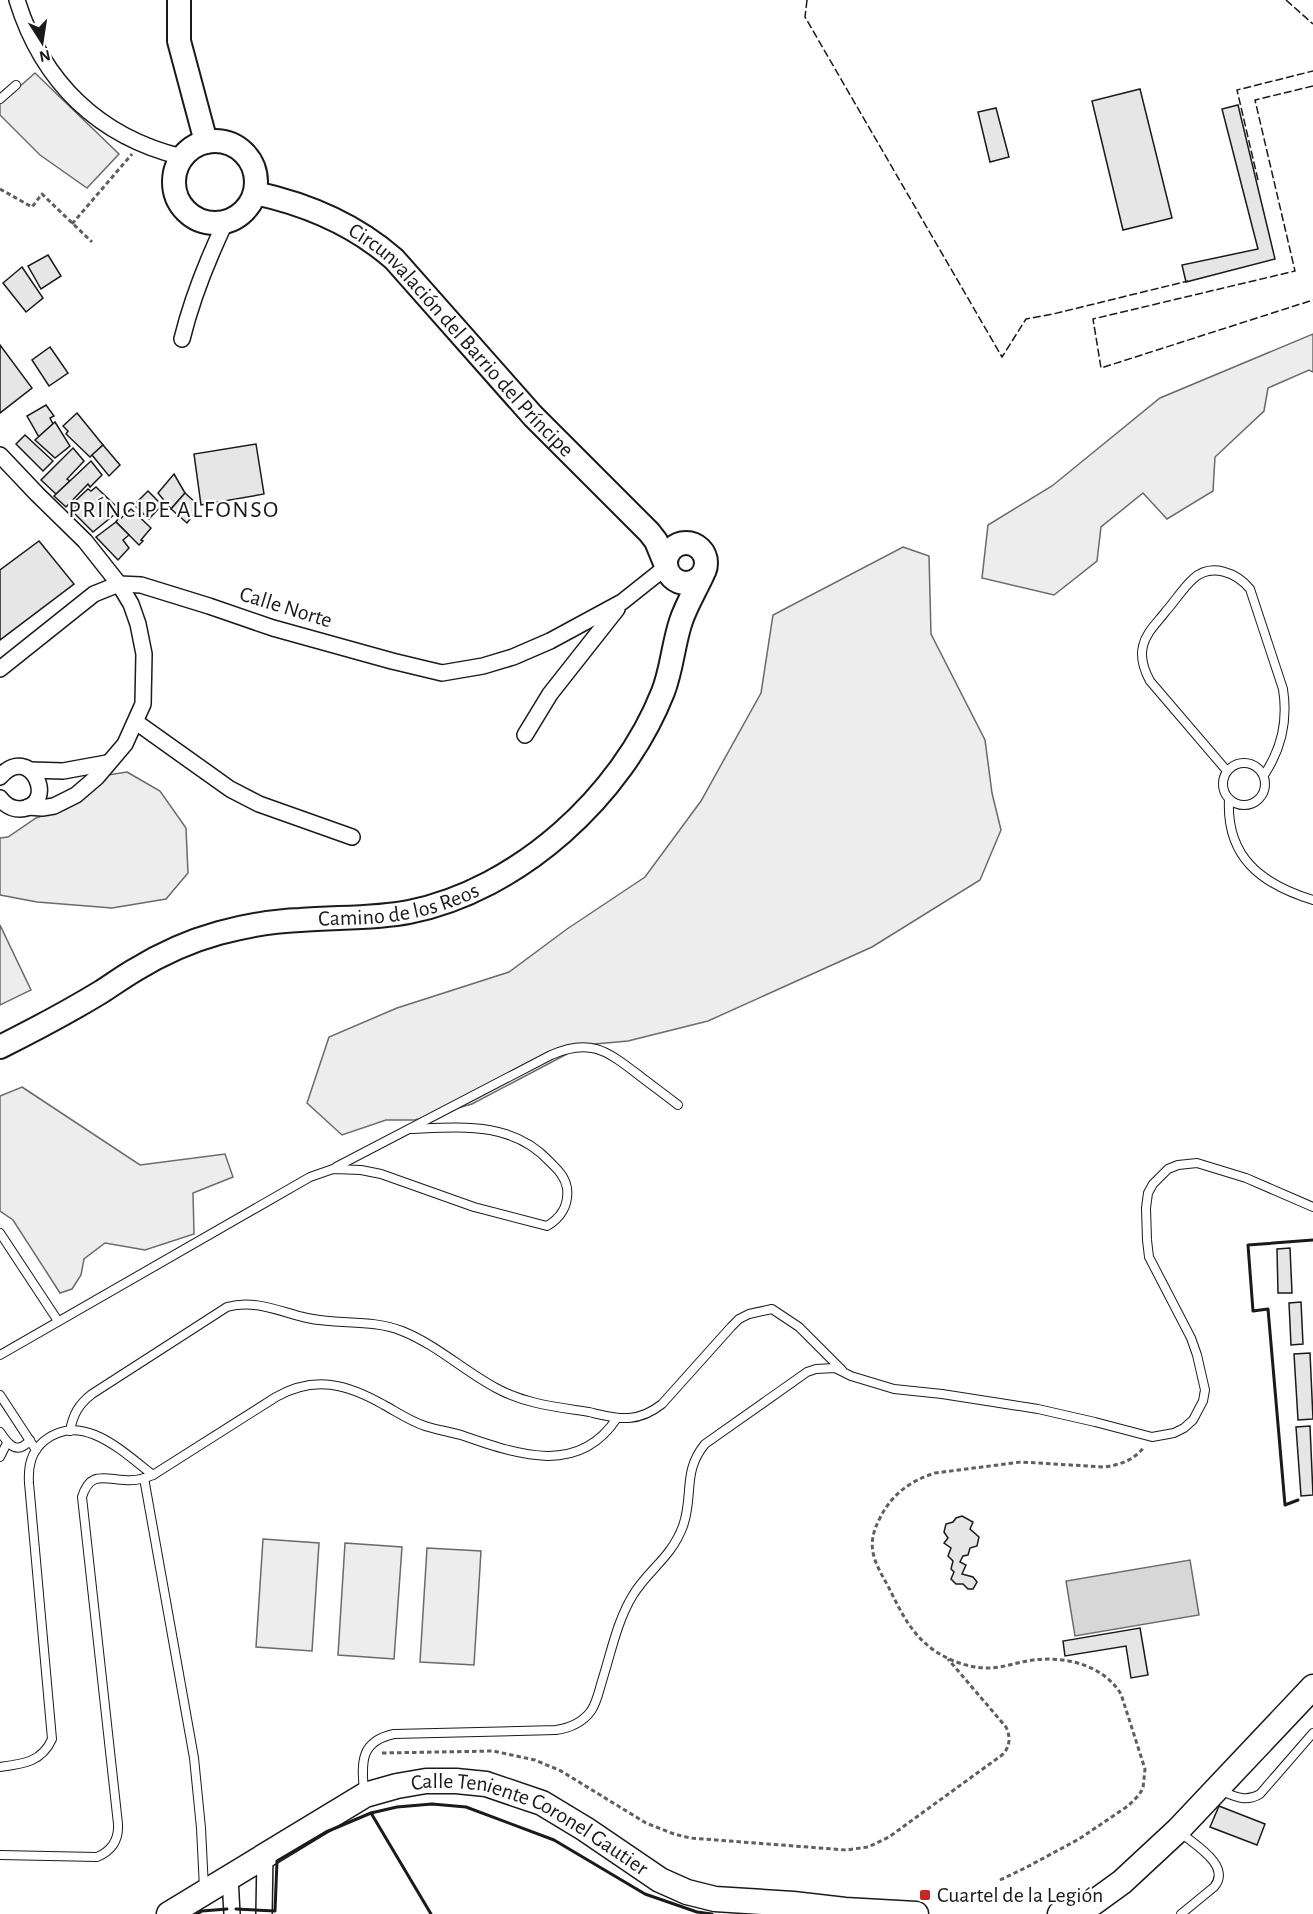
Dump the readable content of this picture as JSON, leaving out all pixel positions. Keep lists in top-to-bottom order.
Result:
{
  "streets": {
    "main road": ["Calle Teniente Coronel Gautier"],
    "street": ["Circunvalación del Barrio del Príncipe", "Calle Norte", "Camino de los Reos"]
  },
  "crossings": [
    ["Circunvalación del Barrio del Príncipe", "Camino de los Reos"]
  ],
  "districts": ["PRÍNCIPE ALFONSO"],
  "places": {
    "transit": ["Cuartel de la Legión"]
  },
  "north": "bottom"
}
